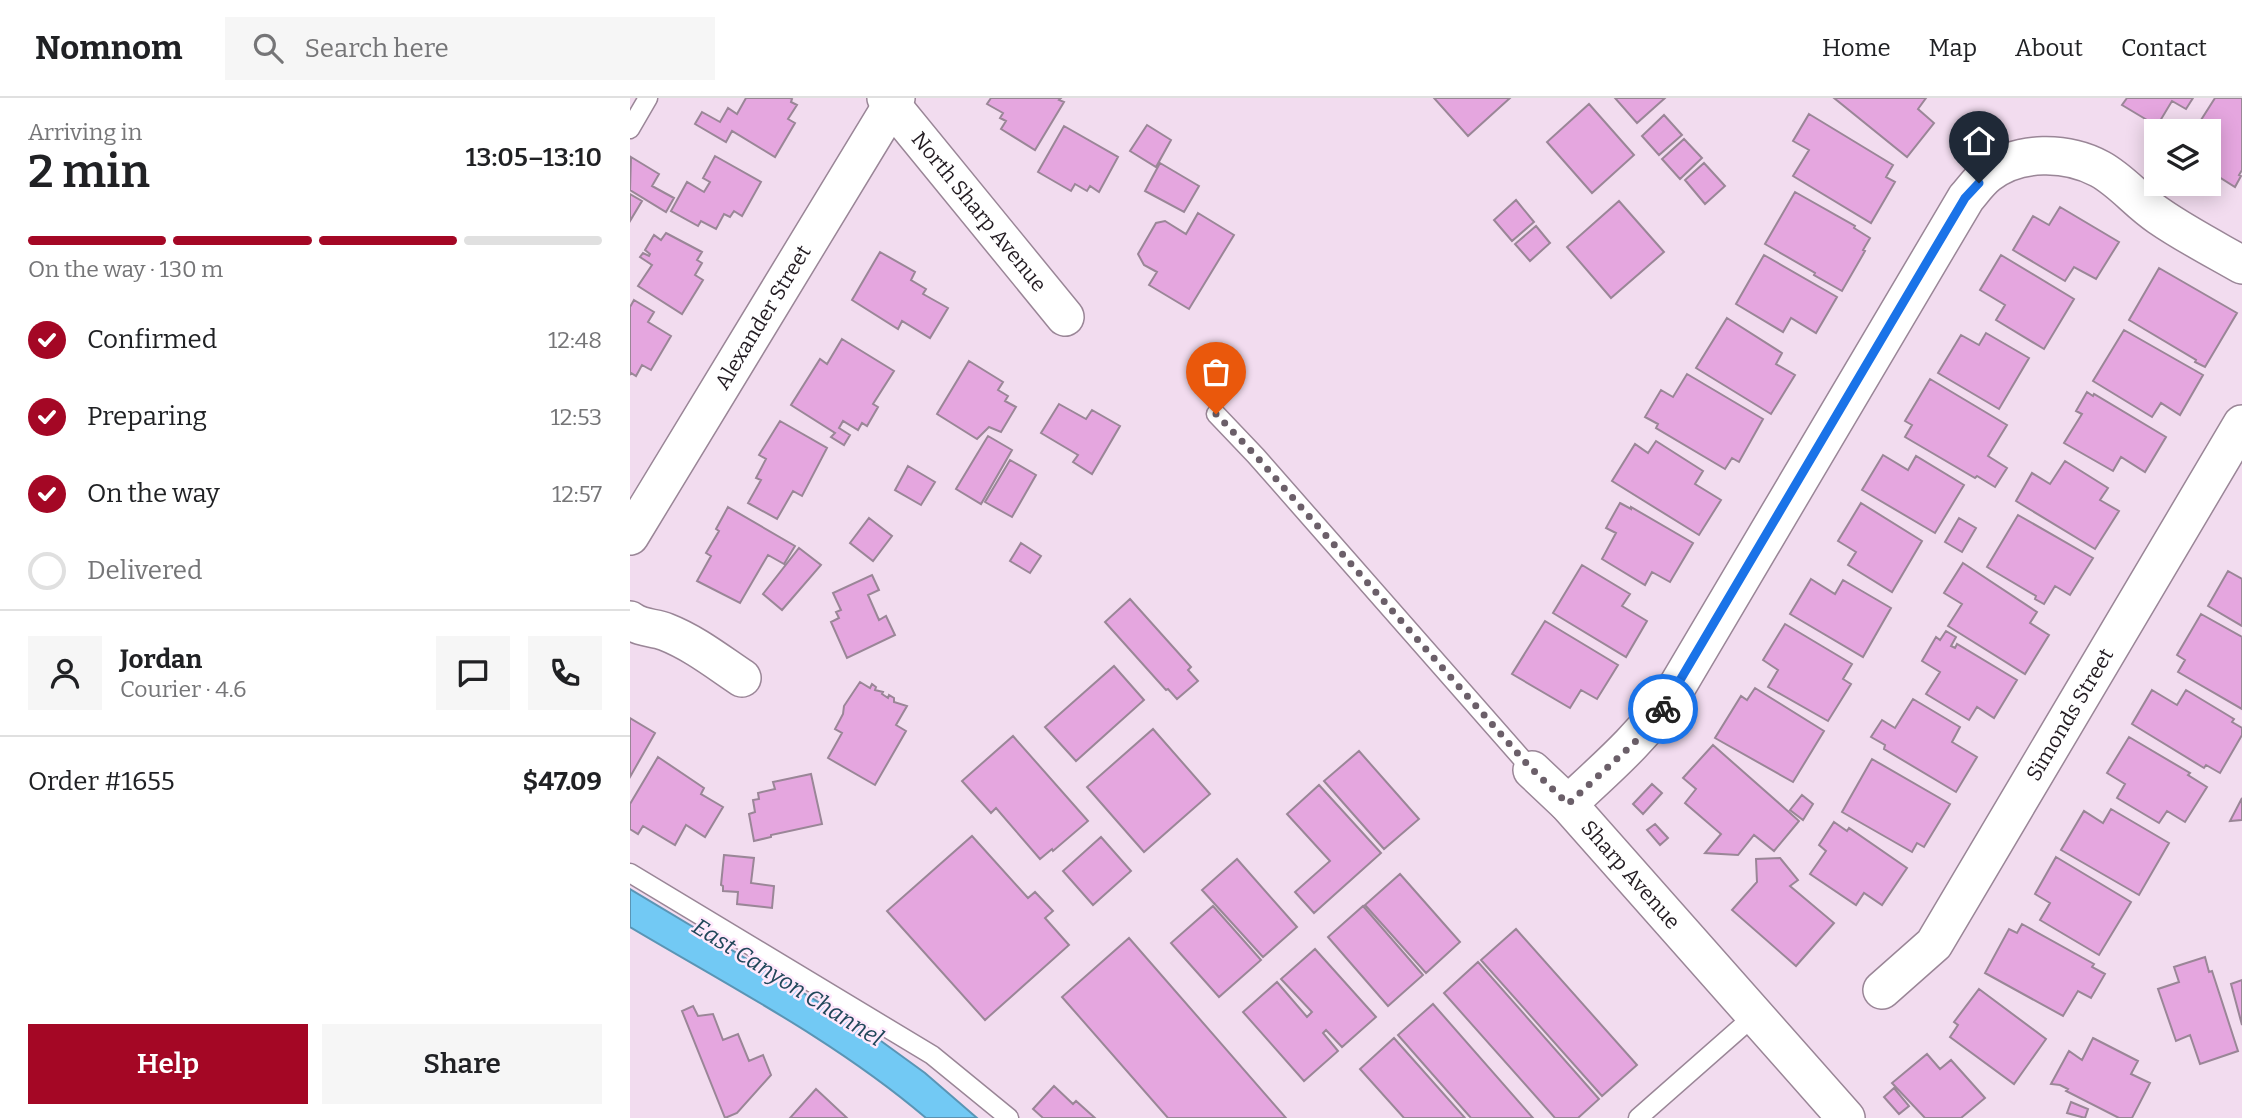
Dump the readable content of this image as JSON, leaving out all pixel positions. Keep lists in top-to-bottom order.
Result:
{
  "streets": {
    "street": [
      "North Sharp Avenue",
      "Alexander Street",
      "Simonds Street",
      "Sharp Avenue"
    ]
  },
  "crossings": [
    ["North Sharp Avenue", "Alexander Street"]
  ],
  "water": ["East Canyon Channel"],
  "page": {
    "header": "Nomnom",
    "search": "Search here",
    "nav": [
      "Home",
      "Map",
      "About",
      "Contact"
    ],
    "heading": ["2 min", "Arriving in", "13:05–13:10"],
    "panel": [
      "Jordan",
      "Courier · 4.6",
      "Order #1655",
      "$47.09"
    ],
    "bar": "On the way · 130 m",
    "list": [
      ["Confirmed", "12:48"],
      ["Preparing", "12:53"],
      ["On the way", "12:57"],
      "Delivered"
    ],
    "buttons": ["Help", "Share"]
  }
}
